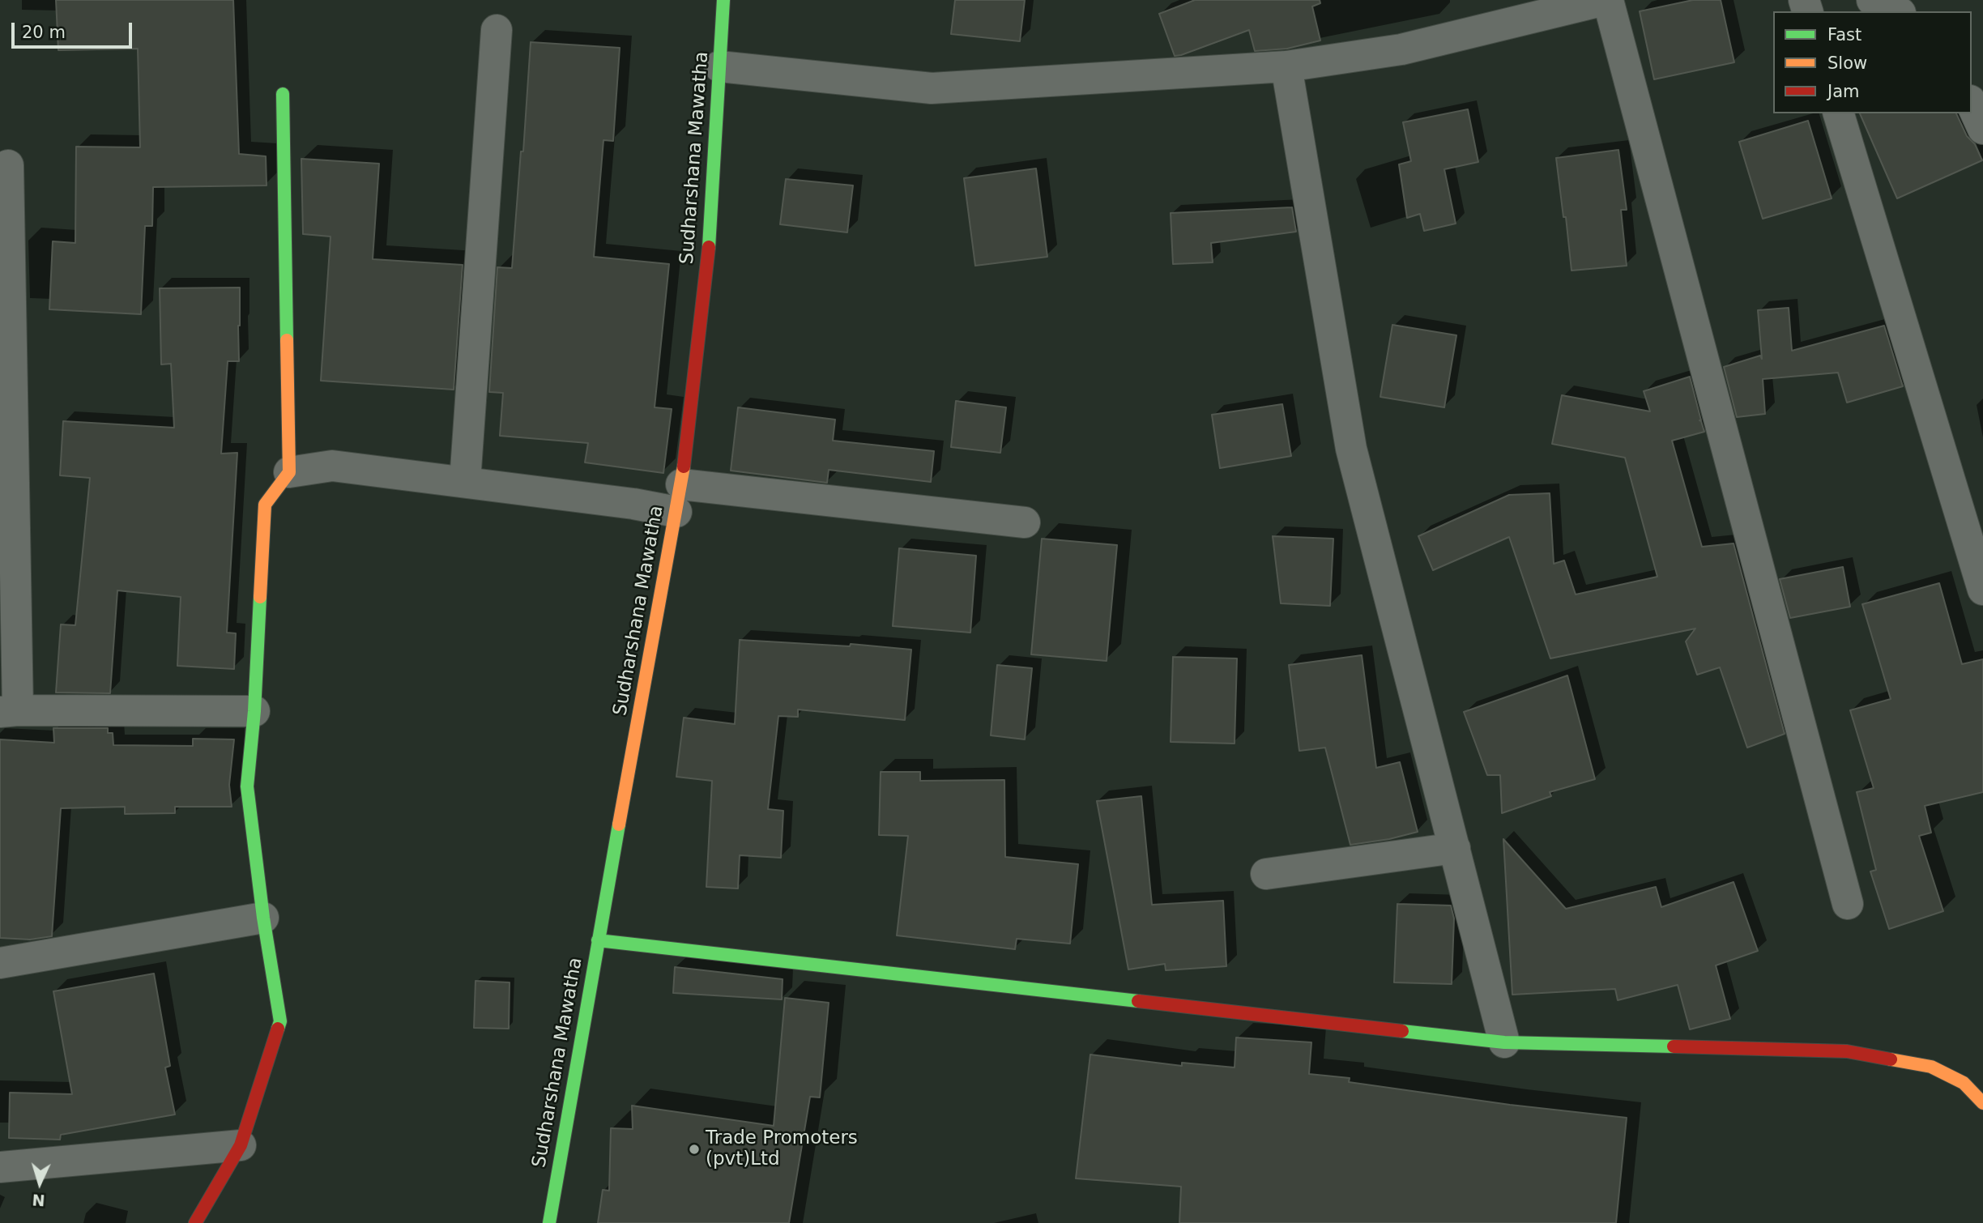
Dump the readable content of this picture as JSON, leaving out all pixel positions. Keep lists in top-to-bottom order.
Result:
{
  "streets": {
    "street": ["Sudharshana Mawatha"]
  },
  "places": ["Trade Promoters (pvt)Ltd"],
  "legend": ["Fast", "Slow", "Jam"],
  "scale_bar": "20 m",
  "north": "bottom"
}
